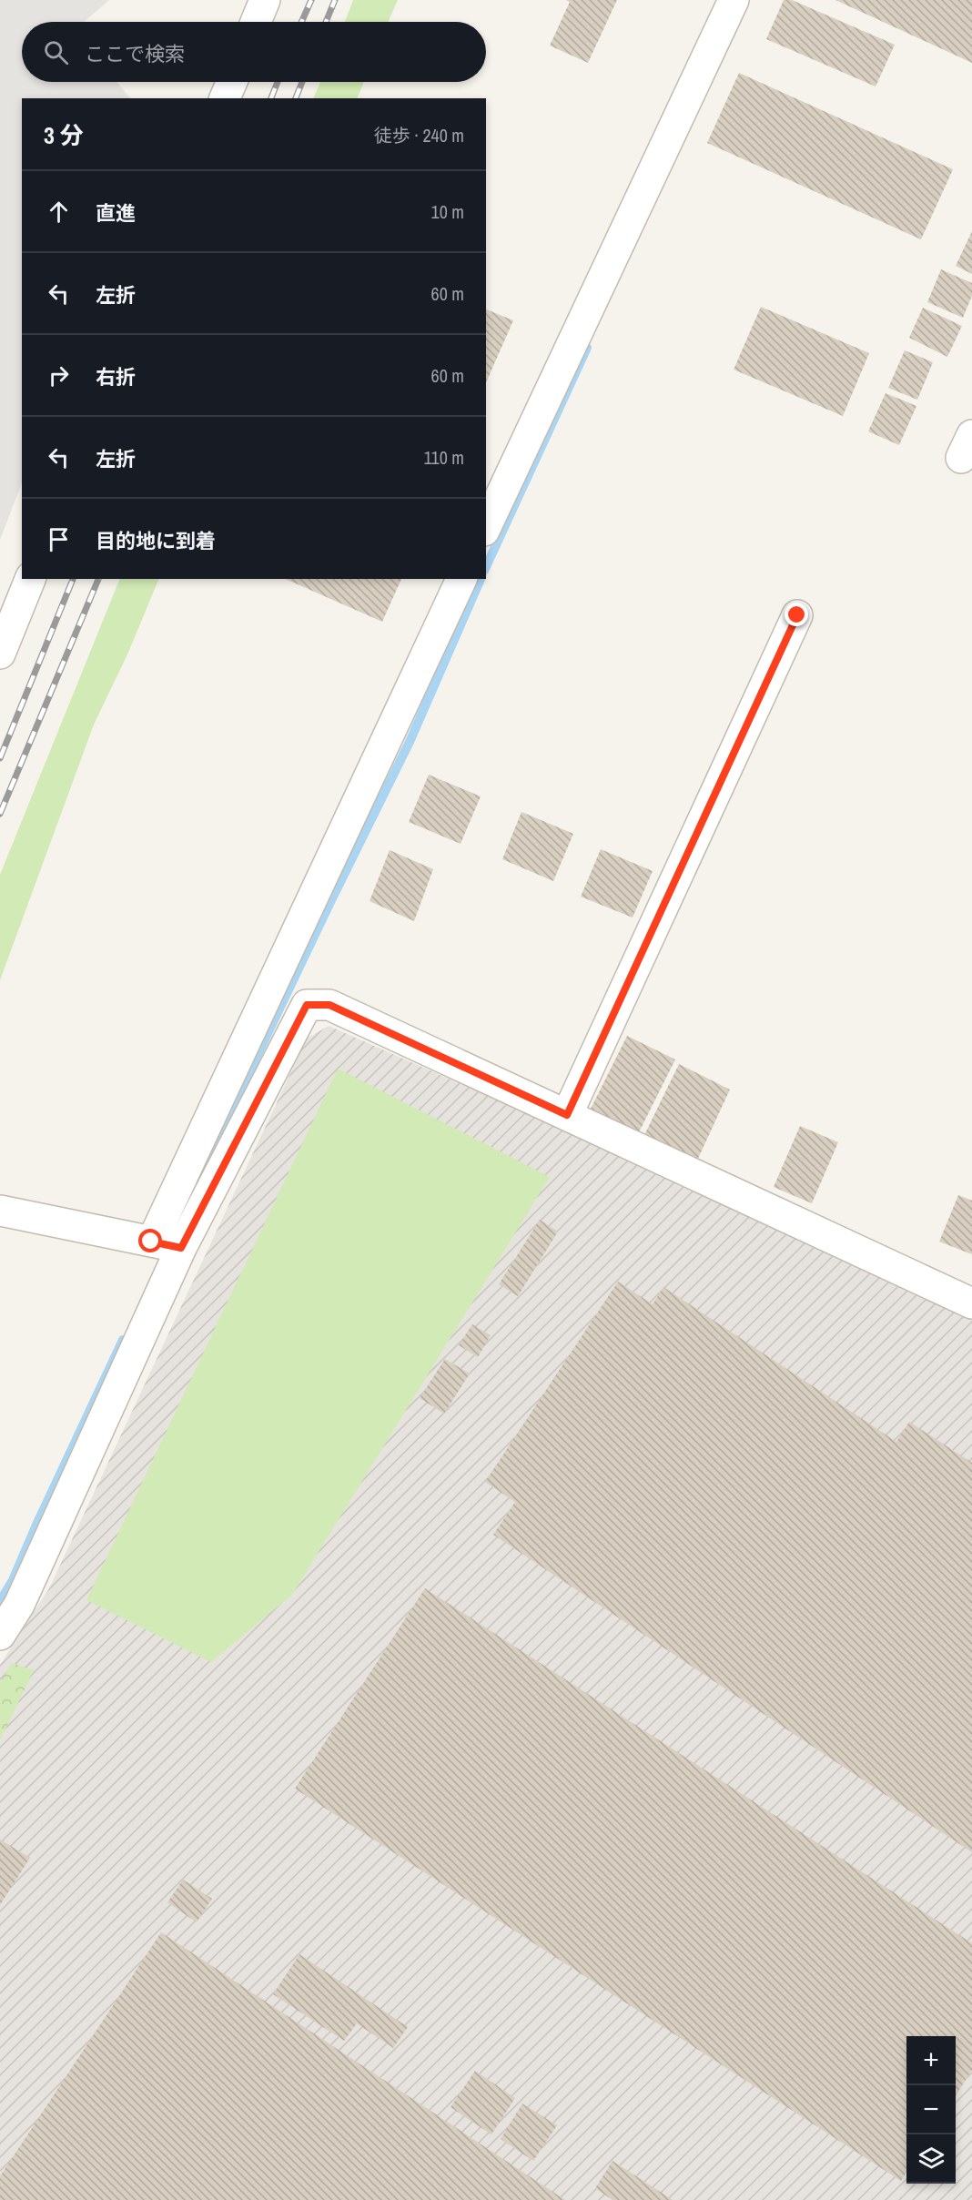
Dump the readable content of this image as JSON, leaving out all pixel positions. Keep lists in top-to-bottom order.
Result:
{
  "page": {
    "search": "ここで検索",
    "heading": ["3 分", "徒歩 · 240 m"],
    "list": [
      ["直進", "10 m"],
      ["左折", "60 m"],
      ["右折", "60 m"],
      ["左折", "110 m"],
      "目的地に到着"
    ],
    "map_buttons": ["+", "−"]
  }
}
